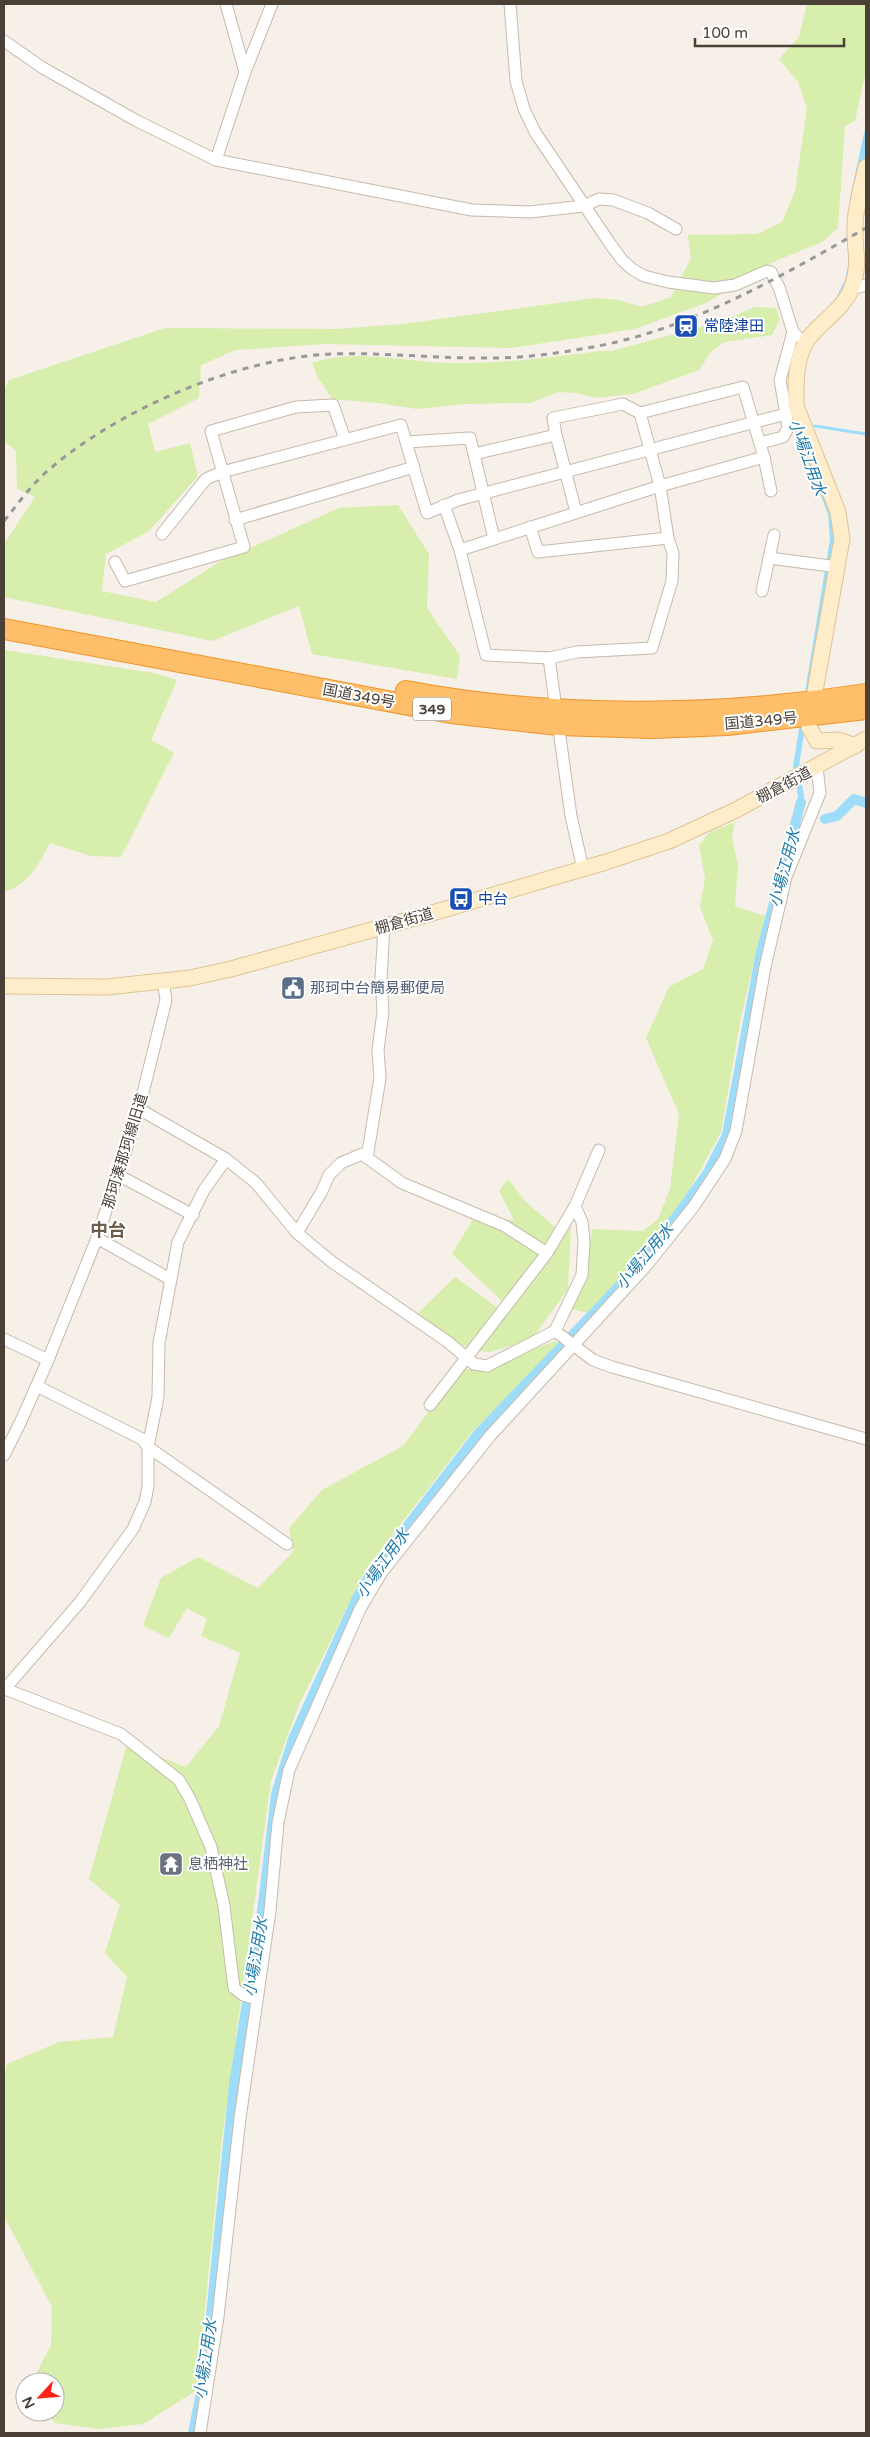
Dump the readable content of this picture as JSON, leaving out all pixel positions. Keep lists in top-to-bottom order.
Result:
{
  "streets": {
    "highway": ["国道349号", "349"],
    "street": ["棚倉街道", "那珂湊那珂線旧道"]
  },
  "crossings": [
    ["棚倉街道", "那珂湊那珂線旧道"]
  ],
  "districts": ["中台"],
  "water": ["小場江用水"],
  "places": {
    "station": ["常陸津田"],
    "bus stop": ["中台"],
    "public building": ["那珂中台簡易郵便局"],
    "temple": ["息栖神社"]
  },
  "scale_bar": "100 m",
  "north": "bottom left"
}
